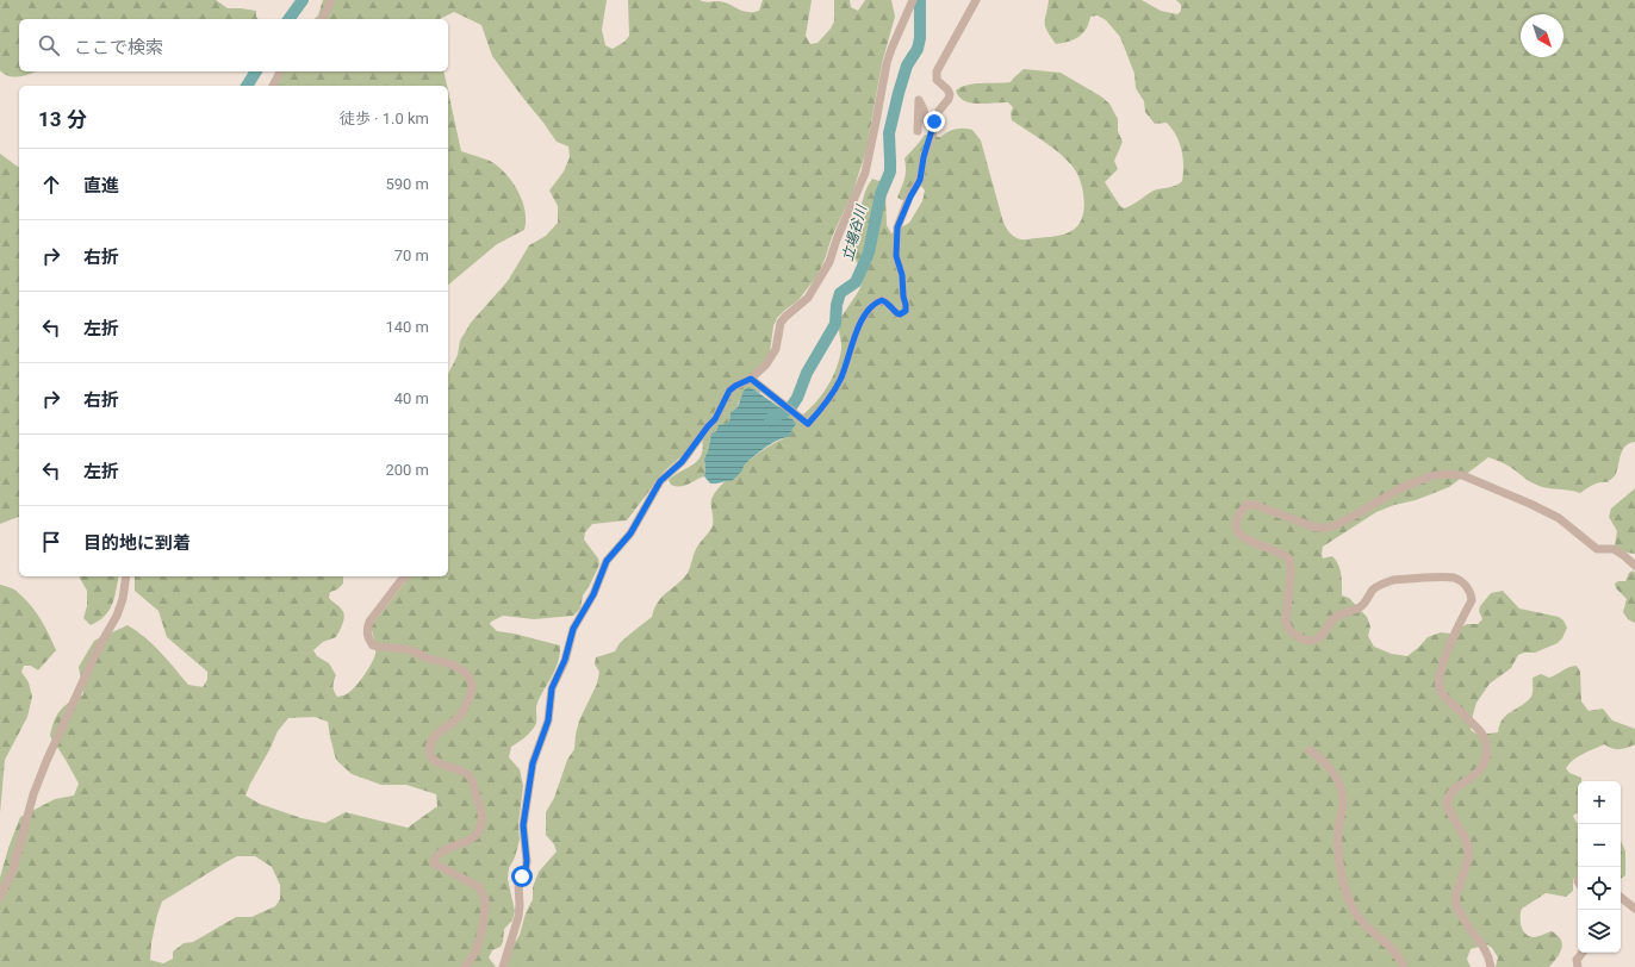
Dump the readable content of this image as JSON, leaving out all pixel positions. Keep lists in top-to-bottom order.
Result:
{
  "water": ["立場谷川"],
  "north": "bottom right",
  "page": {
    "search": "ここで検索",
    "heading": ["13 分", "徒歩 · 1.0 km"],
    "list": [
      ["直進", "590 m"],
      ["右折", "70 m"],
      ["左折", "140 m"],
      ["右折", "40 m"],
      ["左折", "200 m"],
      "目的地に到着"
    ],
    "map_buttons": ["+", "−"]
  }
}
